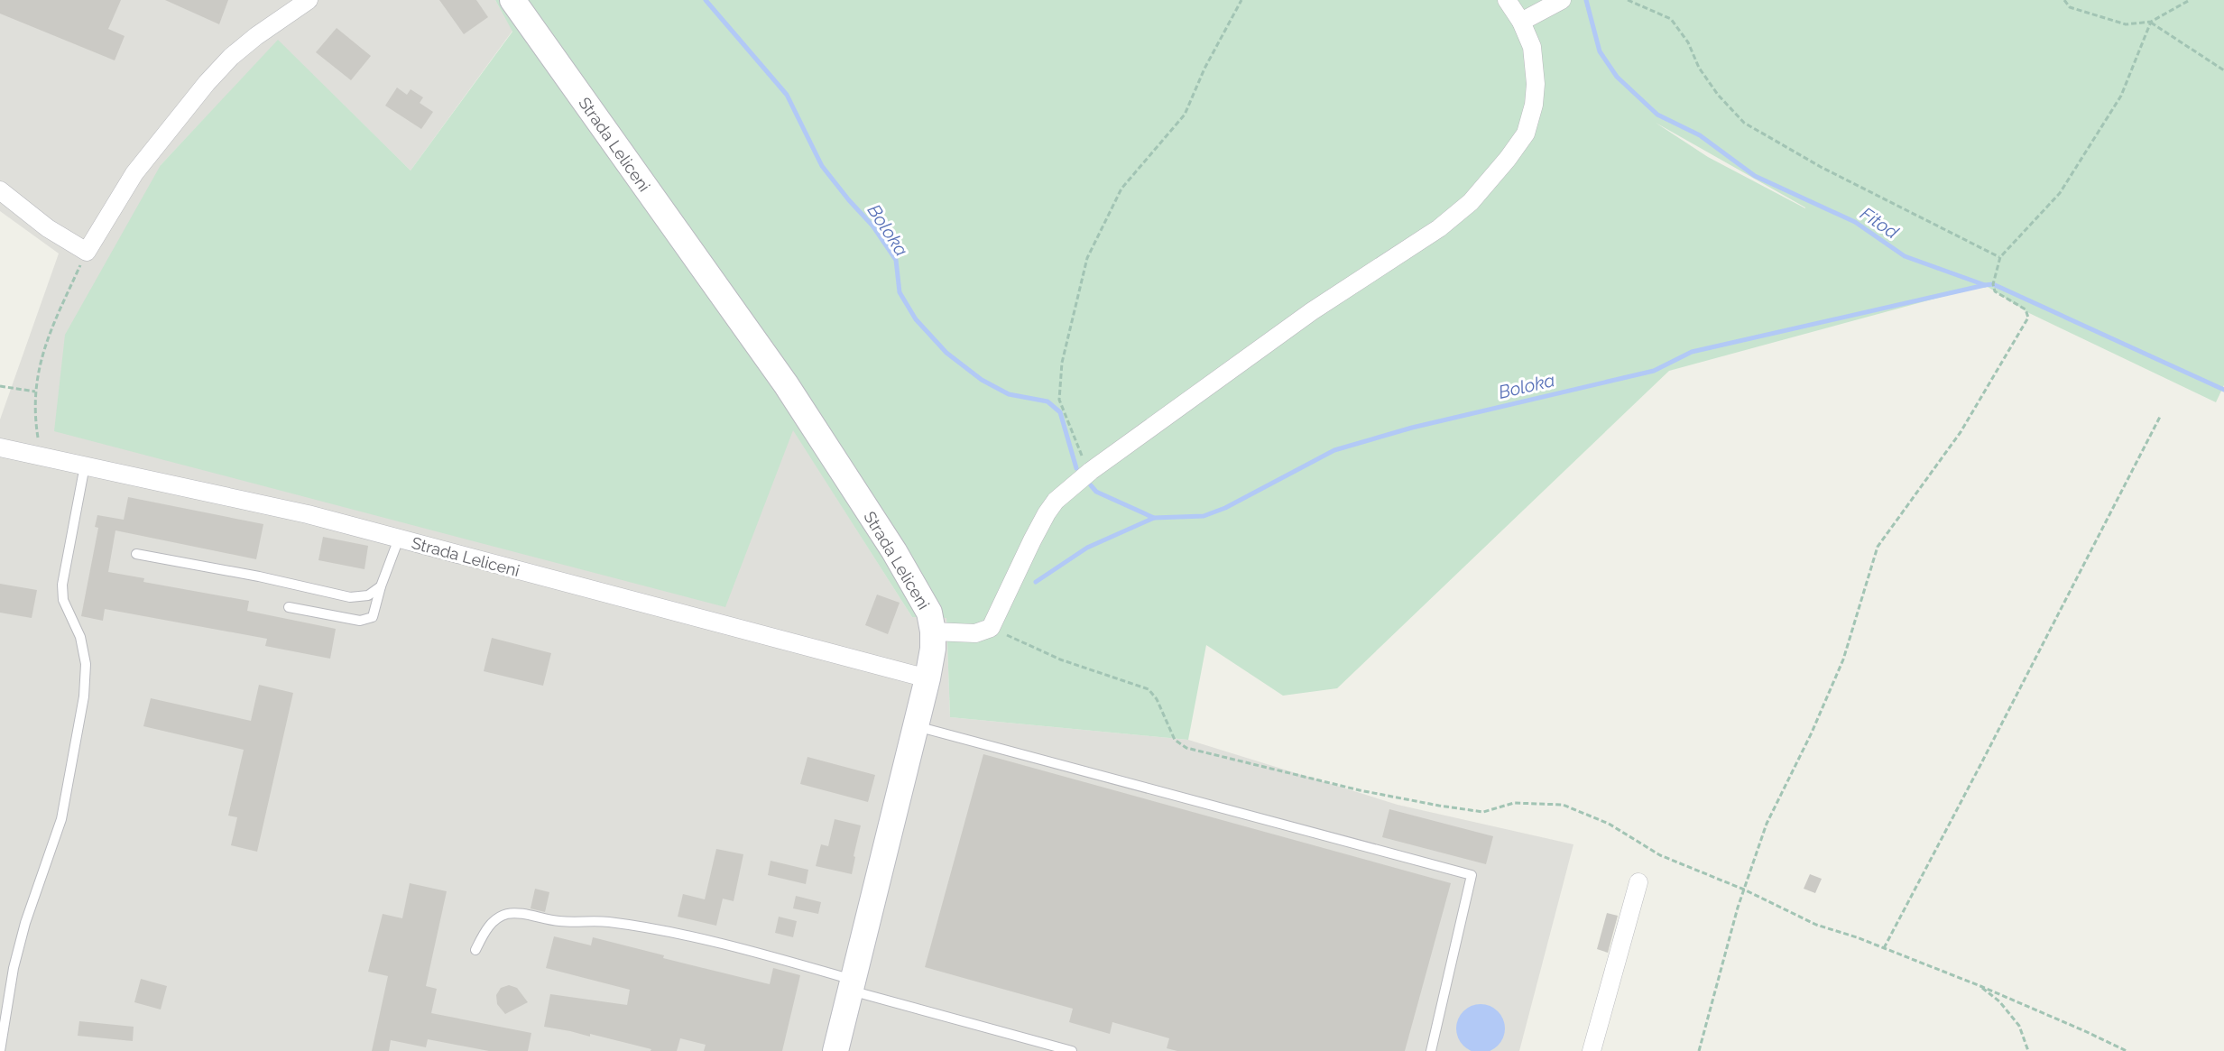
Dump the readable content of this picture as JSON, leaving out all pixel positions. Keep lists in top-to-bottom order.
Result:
{
  "streets": {
    "main road": ["Strada Leliceni"]
  },
  "water": ["Fitod", "Boloka"]
}
